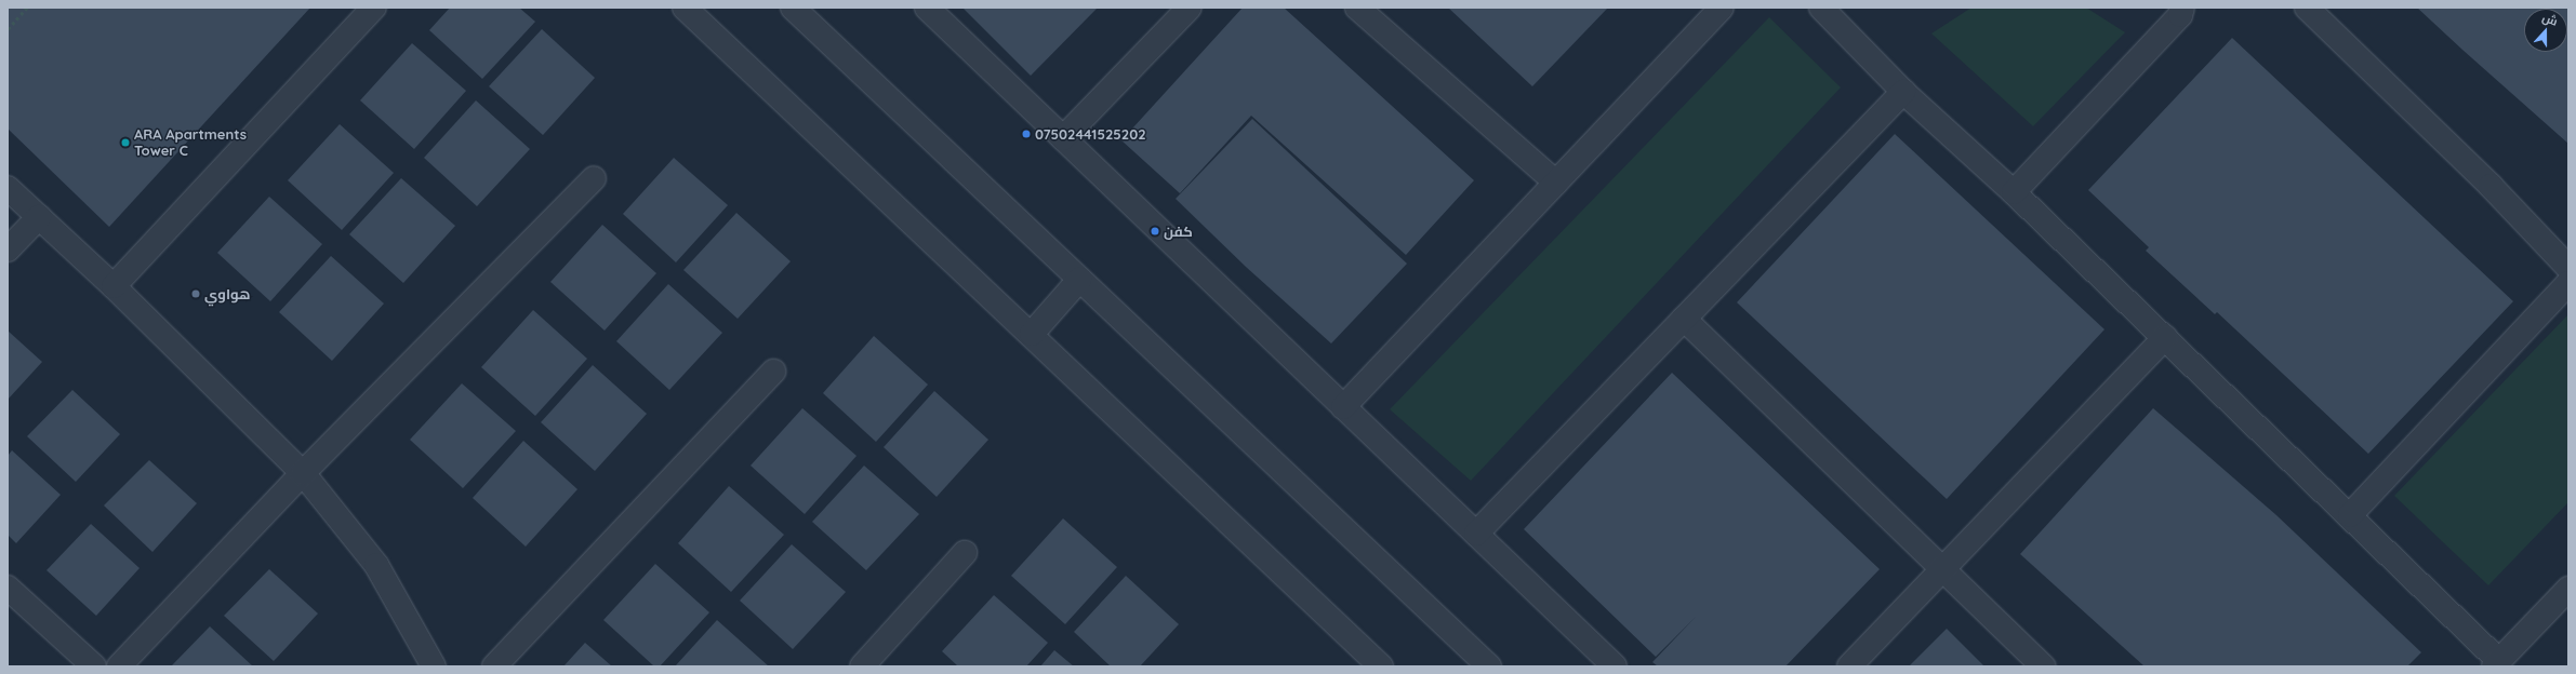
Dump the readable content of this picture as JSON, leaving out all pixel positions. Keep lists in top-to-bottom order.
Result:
{
  "places": [
    "07502441525202",
    "ARA Apartments Tower C",
    "كفن",
    "هواوي"
  ],
  "north": "top"
}
